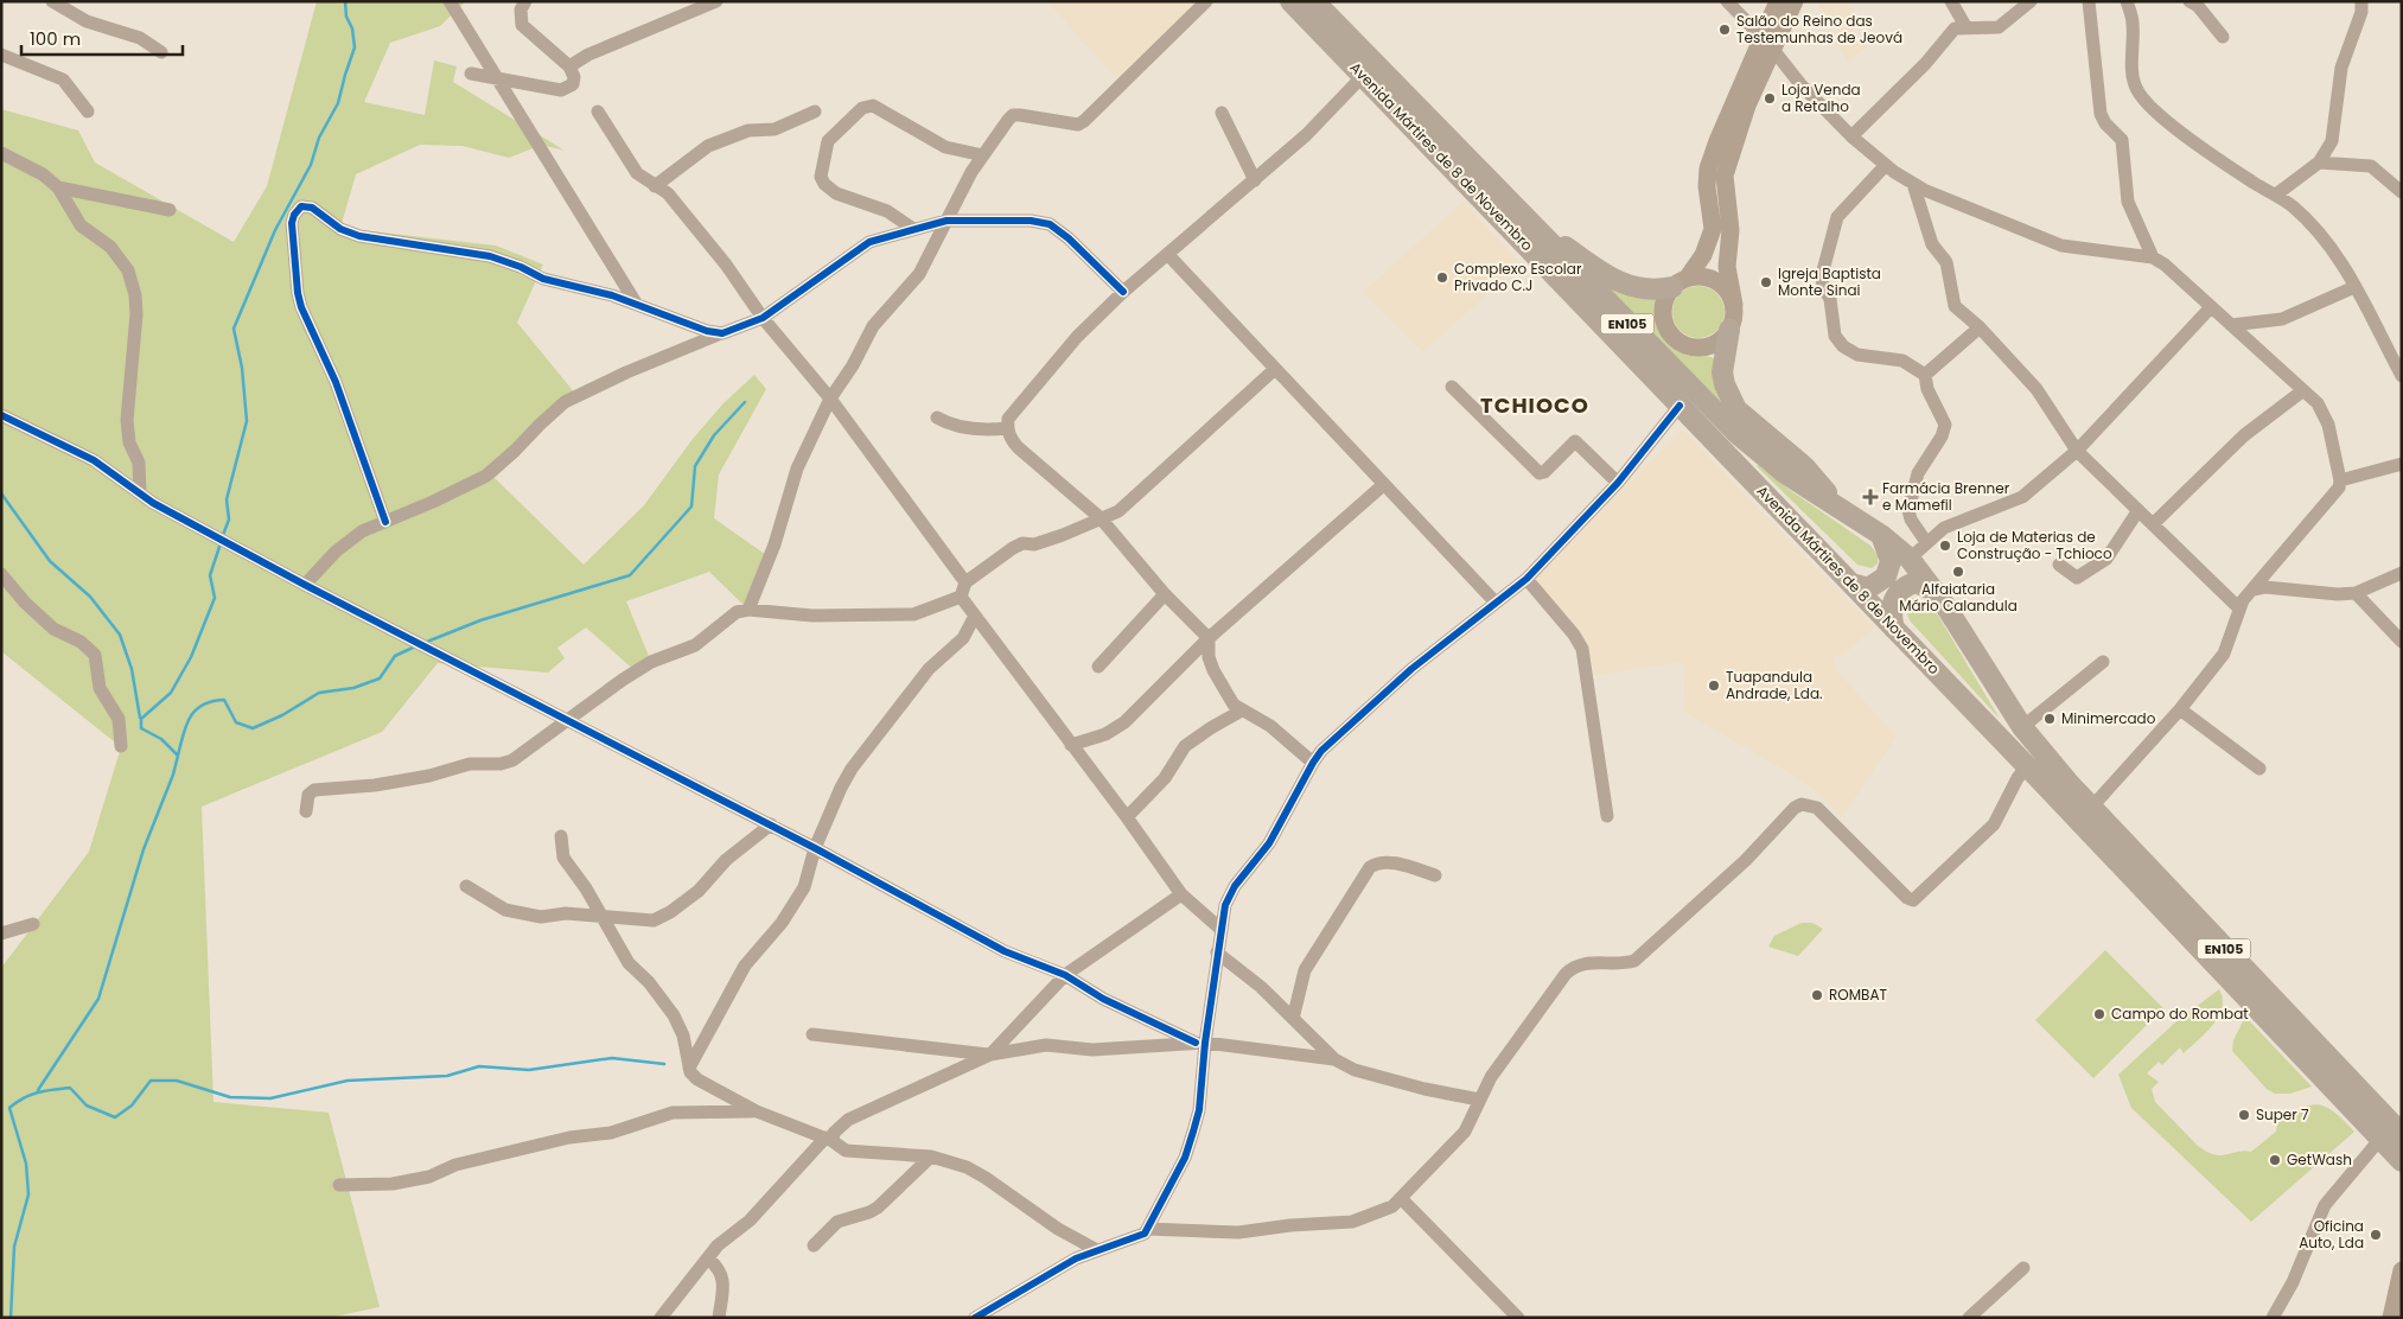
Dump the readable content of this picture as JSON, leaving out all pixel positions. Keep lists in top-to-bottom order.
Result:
{
  "streets": {
    "main road": ["Avenida Mártires de 8 de Novembro", "EN105"]
  },
  "districts": ["TCHIOCO"],
  "places": {
    "other": [
      "Salão do Reino das Testemunhas de Jeová",
      "Loja Venda a Retalho",
      "Complexo Escolar Privado C.J",
      "Igreja Baptista Monte Sinai",
      "Loja de Materias de Construção - Tchioco",
      "Alfaiataria Mário Calandula",
      "Tuapandula Andrade, Lda.",
      "Minimercado",
      "ROMBAT",
      "Campo do Rombat",
      "Super 7",
      "GetWash",
      "Oficina Auto, Lda"
    ],
    "health": ["Farmácia Brenner e Mamefil"]
  },
  "scale_bar": "100 m"
}
